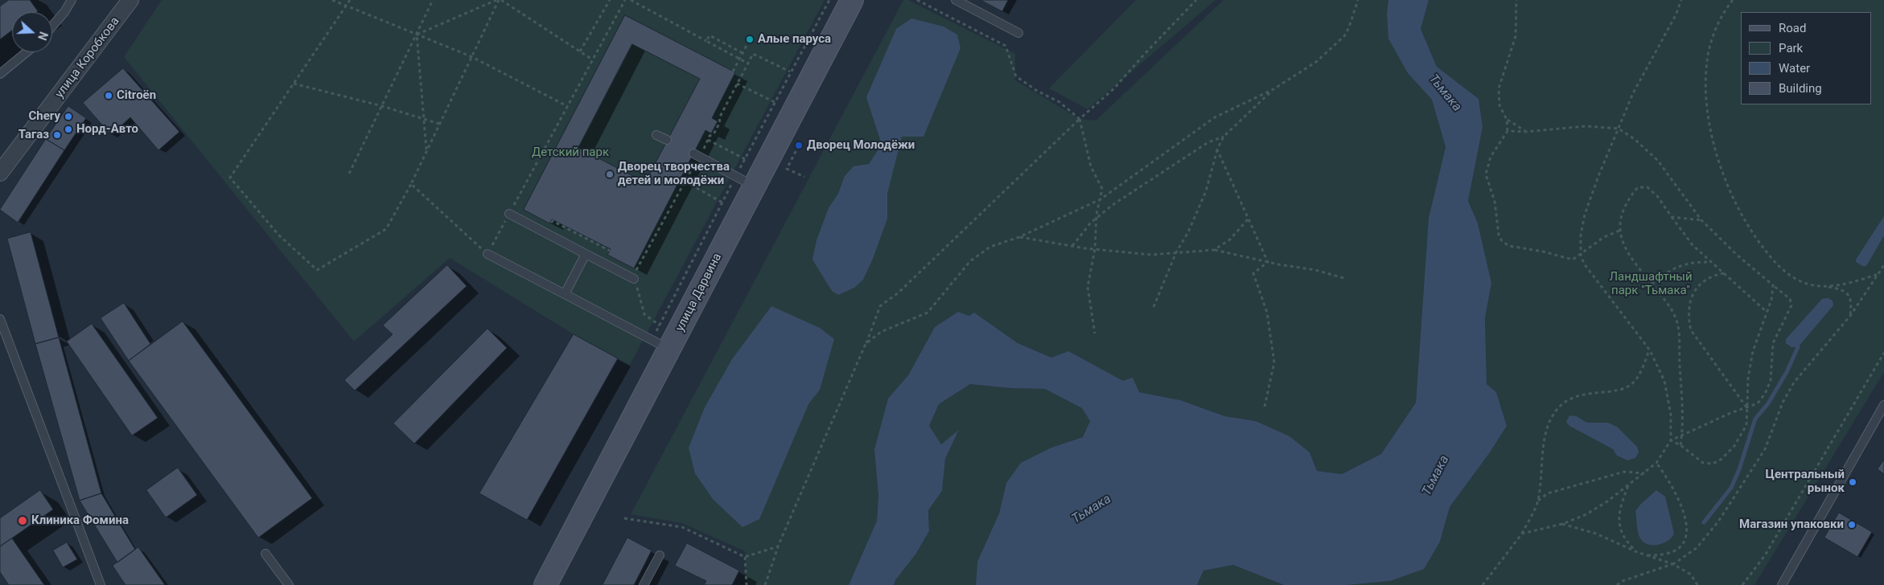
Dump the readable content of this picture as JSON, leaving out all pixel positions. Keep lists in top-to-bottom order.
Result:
{
  "streets": {
    "main road": ["улица Дарвина"],
    "street": ["улица Коробкова"]
  },
  "water": ["Тьмака"],
  "parks": ["Детский парк", "Ландшафтный парк \"Тьмака\""],
  "places": [
    "Алые паруса",
    "Citroën",
    "Chery",
    "Норд-Авто",
    "Тагаз",
    "Дворец Молодёжи",
    "Дворец творчества детей и молодёжи",
    "Центральный рынок",
    "Клиника Фомина",
    "Магазин упаковки"
  ],
  "legend": [
    "Road",
    "Park",
    "Water",
    "Building"
  ],
  "north": "right"
}
